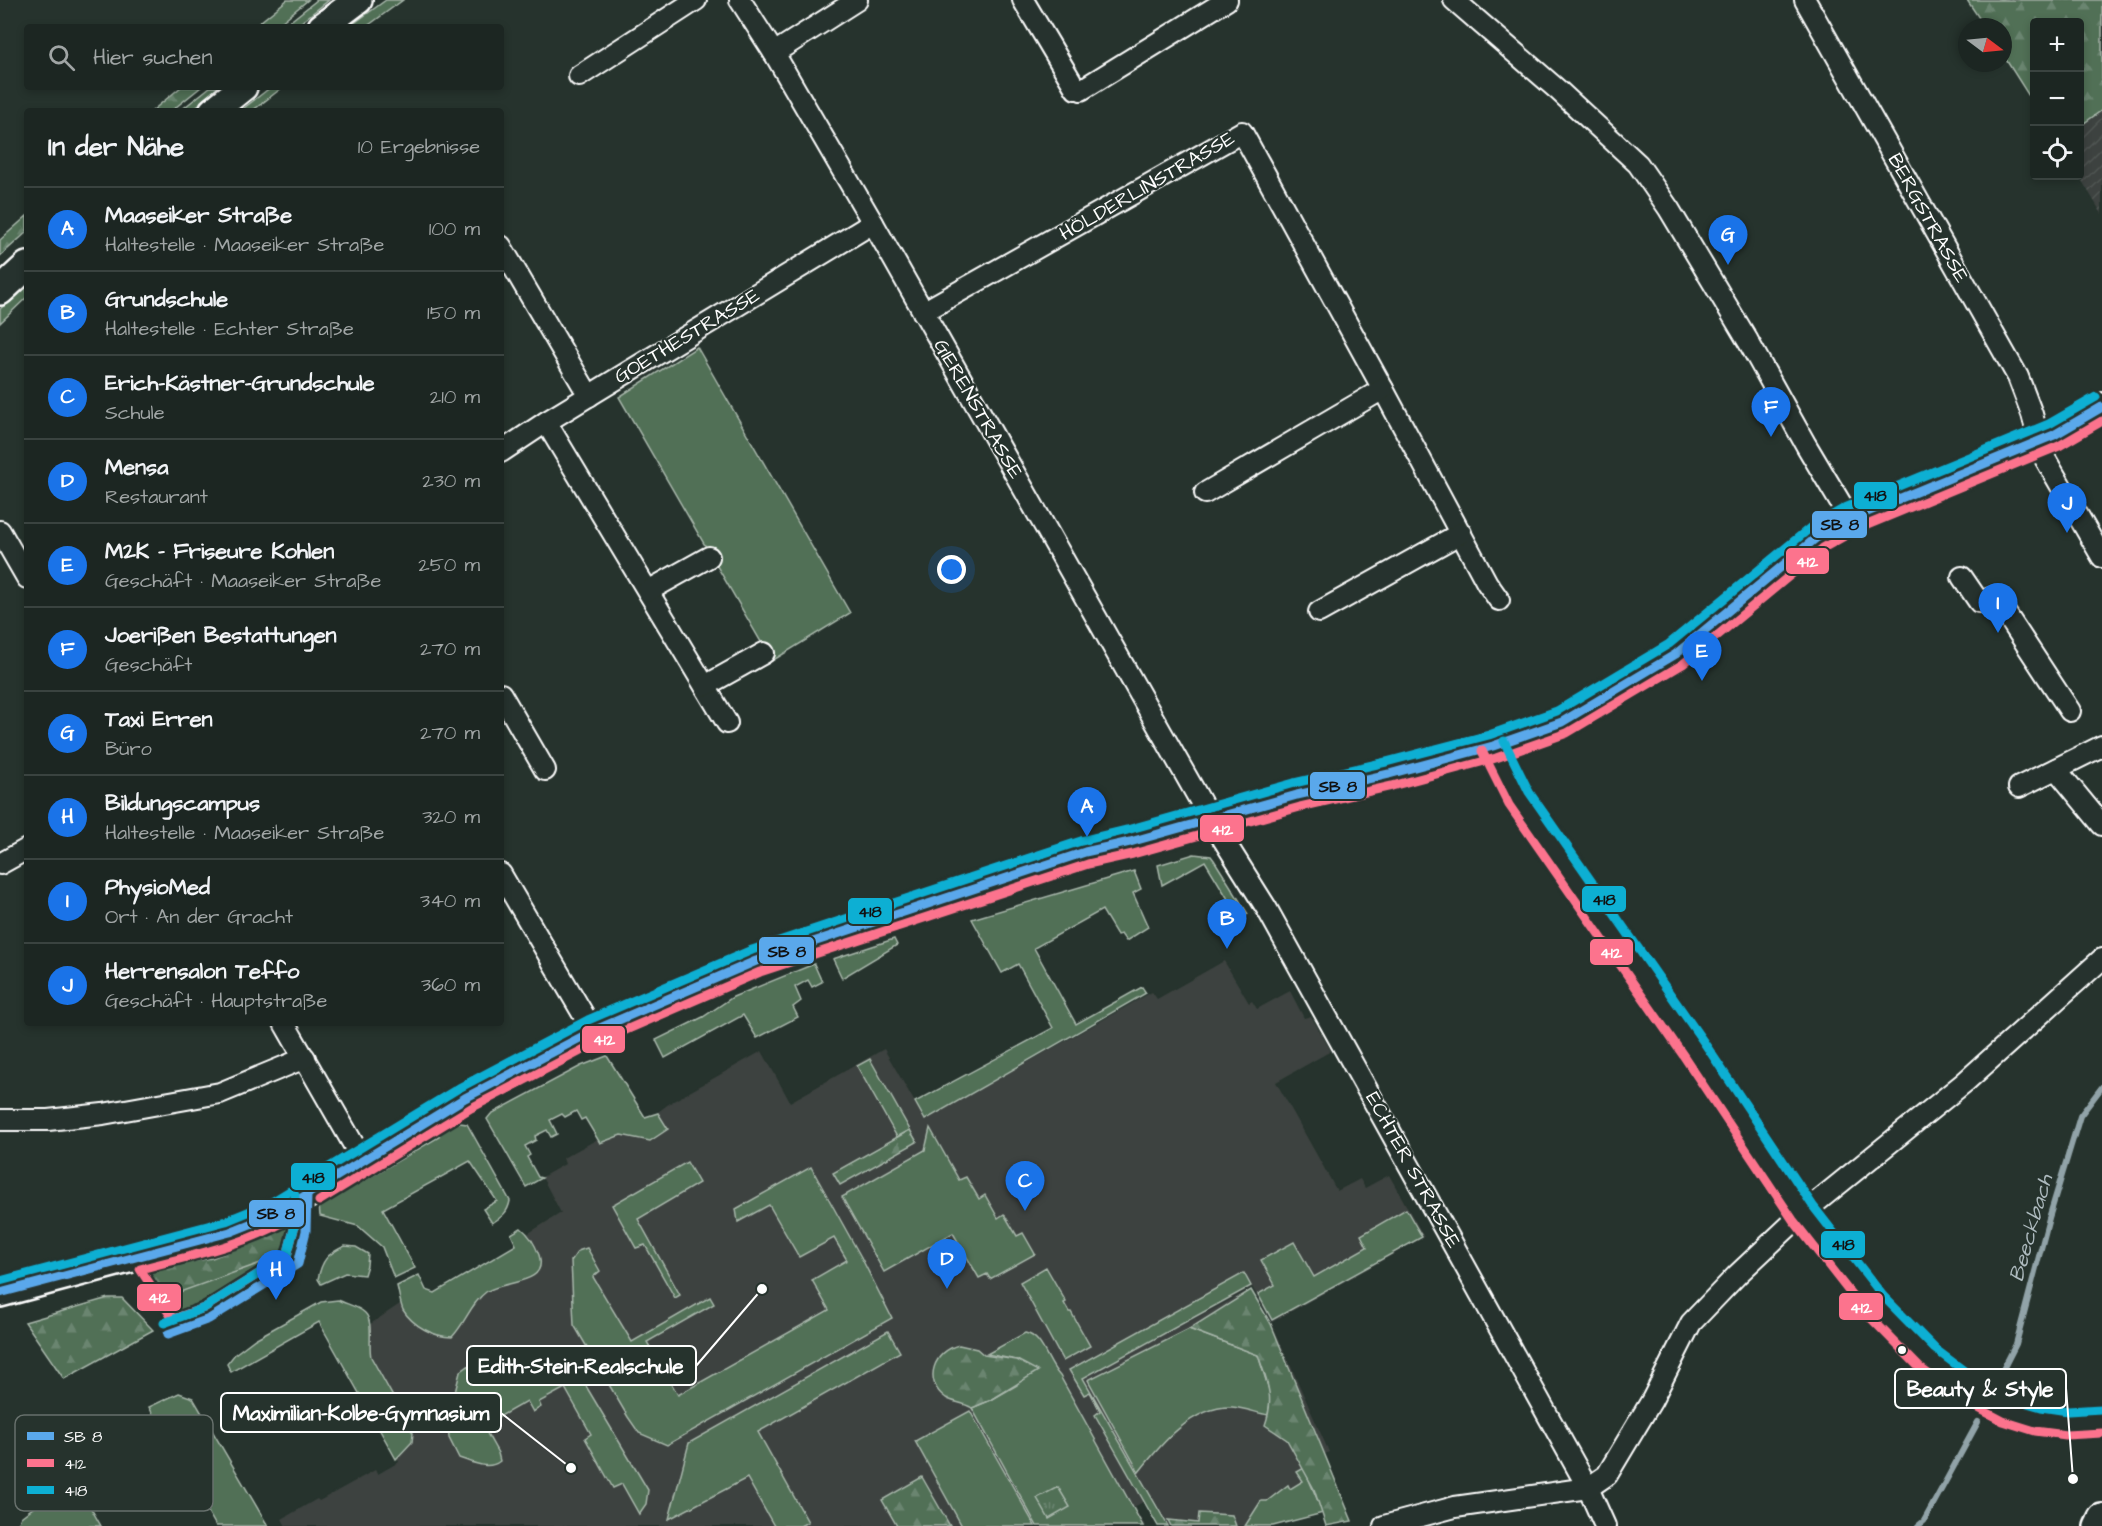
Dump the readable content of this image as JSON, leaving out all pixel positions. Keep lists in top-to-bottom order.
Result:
{
  "streets": {
    "street": [
      "HÖLDERLINSTRASSE",
      "BERGSTRASSE",
      "GOETHESTRASSE",
      "GIERENSTRASSE",
      "ECHTER STRASSE"
    ]
  },
  "crossings": [
    ["HÖLDERLINSTRASSE", "GIERENSTRASSE"],
    ["GOETHESTRASSE", "GIERENSTRASSE"],
    ["GIERENSTRASSE", "ECHTER STRASSE"]
  ],
  "water": ["Beeckbach"],
  "places": ["Edith-Stein-Realschule", "Maximilian-Kolbe-Gymnasium", "Beauty & Style"],
  "lines": ["transit line 418", "transit line 412"],
  "legend": ["SB 8", "412", "418"],
  "north": "right",
  "page": {
    "map_buttons": ["+", "−"],
    "search": "Hier suchen",
    "heading": ["In der Nähe", "10 Ergebnisse"],
    "list": [
      {
        "mark": "A",
        "name": "Maaseiker Straße",
        "note": "Haltestelle · Maaseiker Straße",
        "value": "100 m"
      },
      {
        "mark": "B",
        "name": "Grundschule",
        "note": "Haltestelle · Echter Straße",
        "value": "150 m"
      },
      {
        "mark": "C",
        "name": "Erich-Kästner-Grundschule",
        "note": "Schule",
        "value": "210 m"
      },
      {
        "mark": "D",
        "name": "Mensa",
        "note": "Restaurant",
        "value": "230 m"
      },
      {
        "mark": "E",
        "name": "M2K - Friseure Kohlen",
        "note": "Geschäft · Maaseiker Straße",
        "value": "250 m"
      },
      {
        "mark": "F",
        "name": "Joerißen Bestattungen",
        "note": "Geschäft",
        "value": "270 m"
      },
      {
        "mark": "G",
        "name": "Taxi Erren",
        "note": "Büro",
        "value": "270 m"
      },
      {
        "mark": "H",
        "name": "Bildungscampus",
        "note": "Haltestelle · Maaseiker Straße",
        "value": "320 m"
      },
      {
        "mark": "I",
        "name": "PhysioMed",
        "note": "Ort · An der Gracht",
        "value": "340 m"
      },
      {
        "mark": "J",
        "name": "Herrensalon Teffo",
        "note": "Geschäft · Hauptstraße",
        "value": "360 m"
      }
    ],
    "pins": [
      "G",
      "F",
      "J",
      "I",
      "E",
      "A",
      "B",
      "C",
      "D",
      "H"
    ]
  }
}
